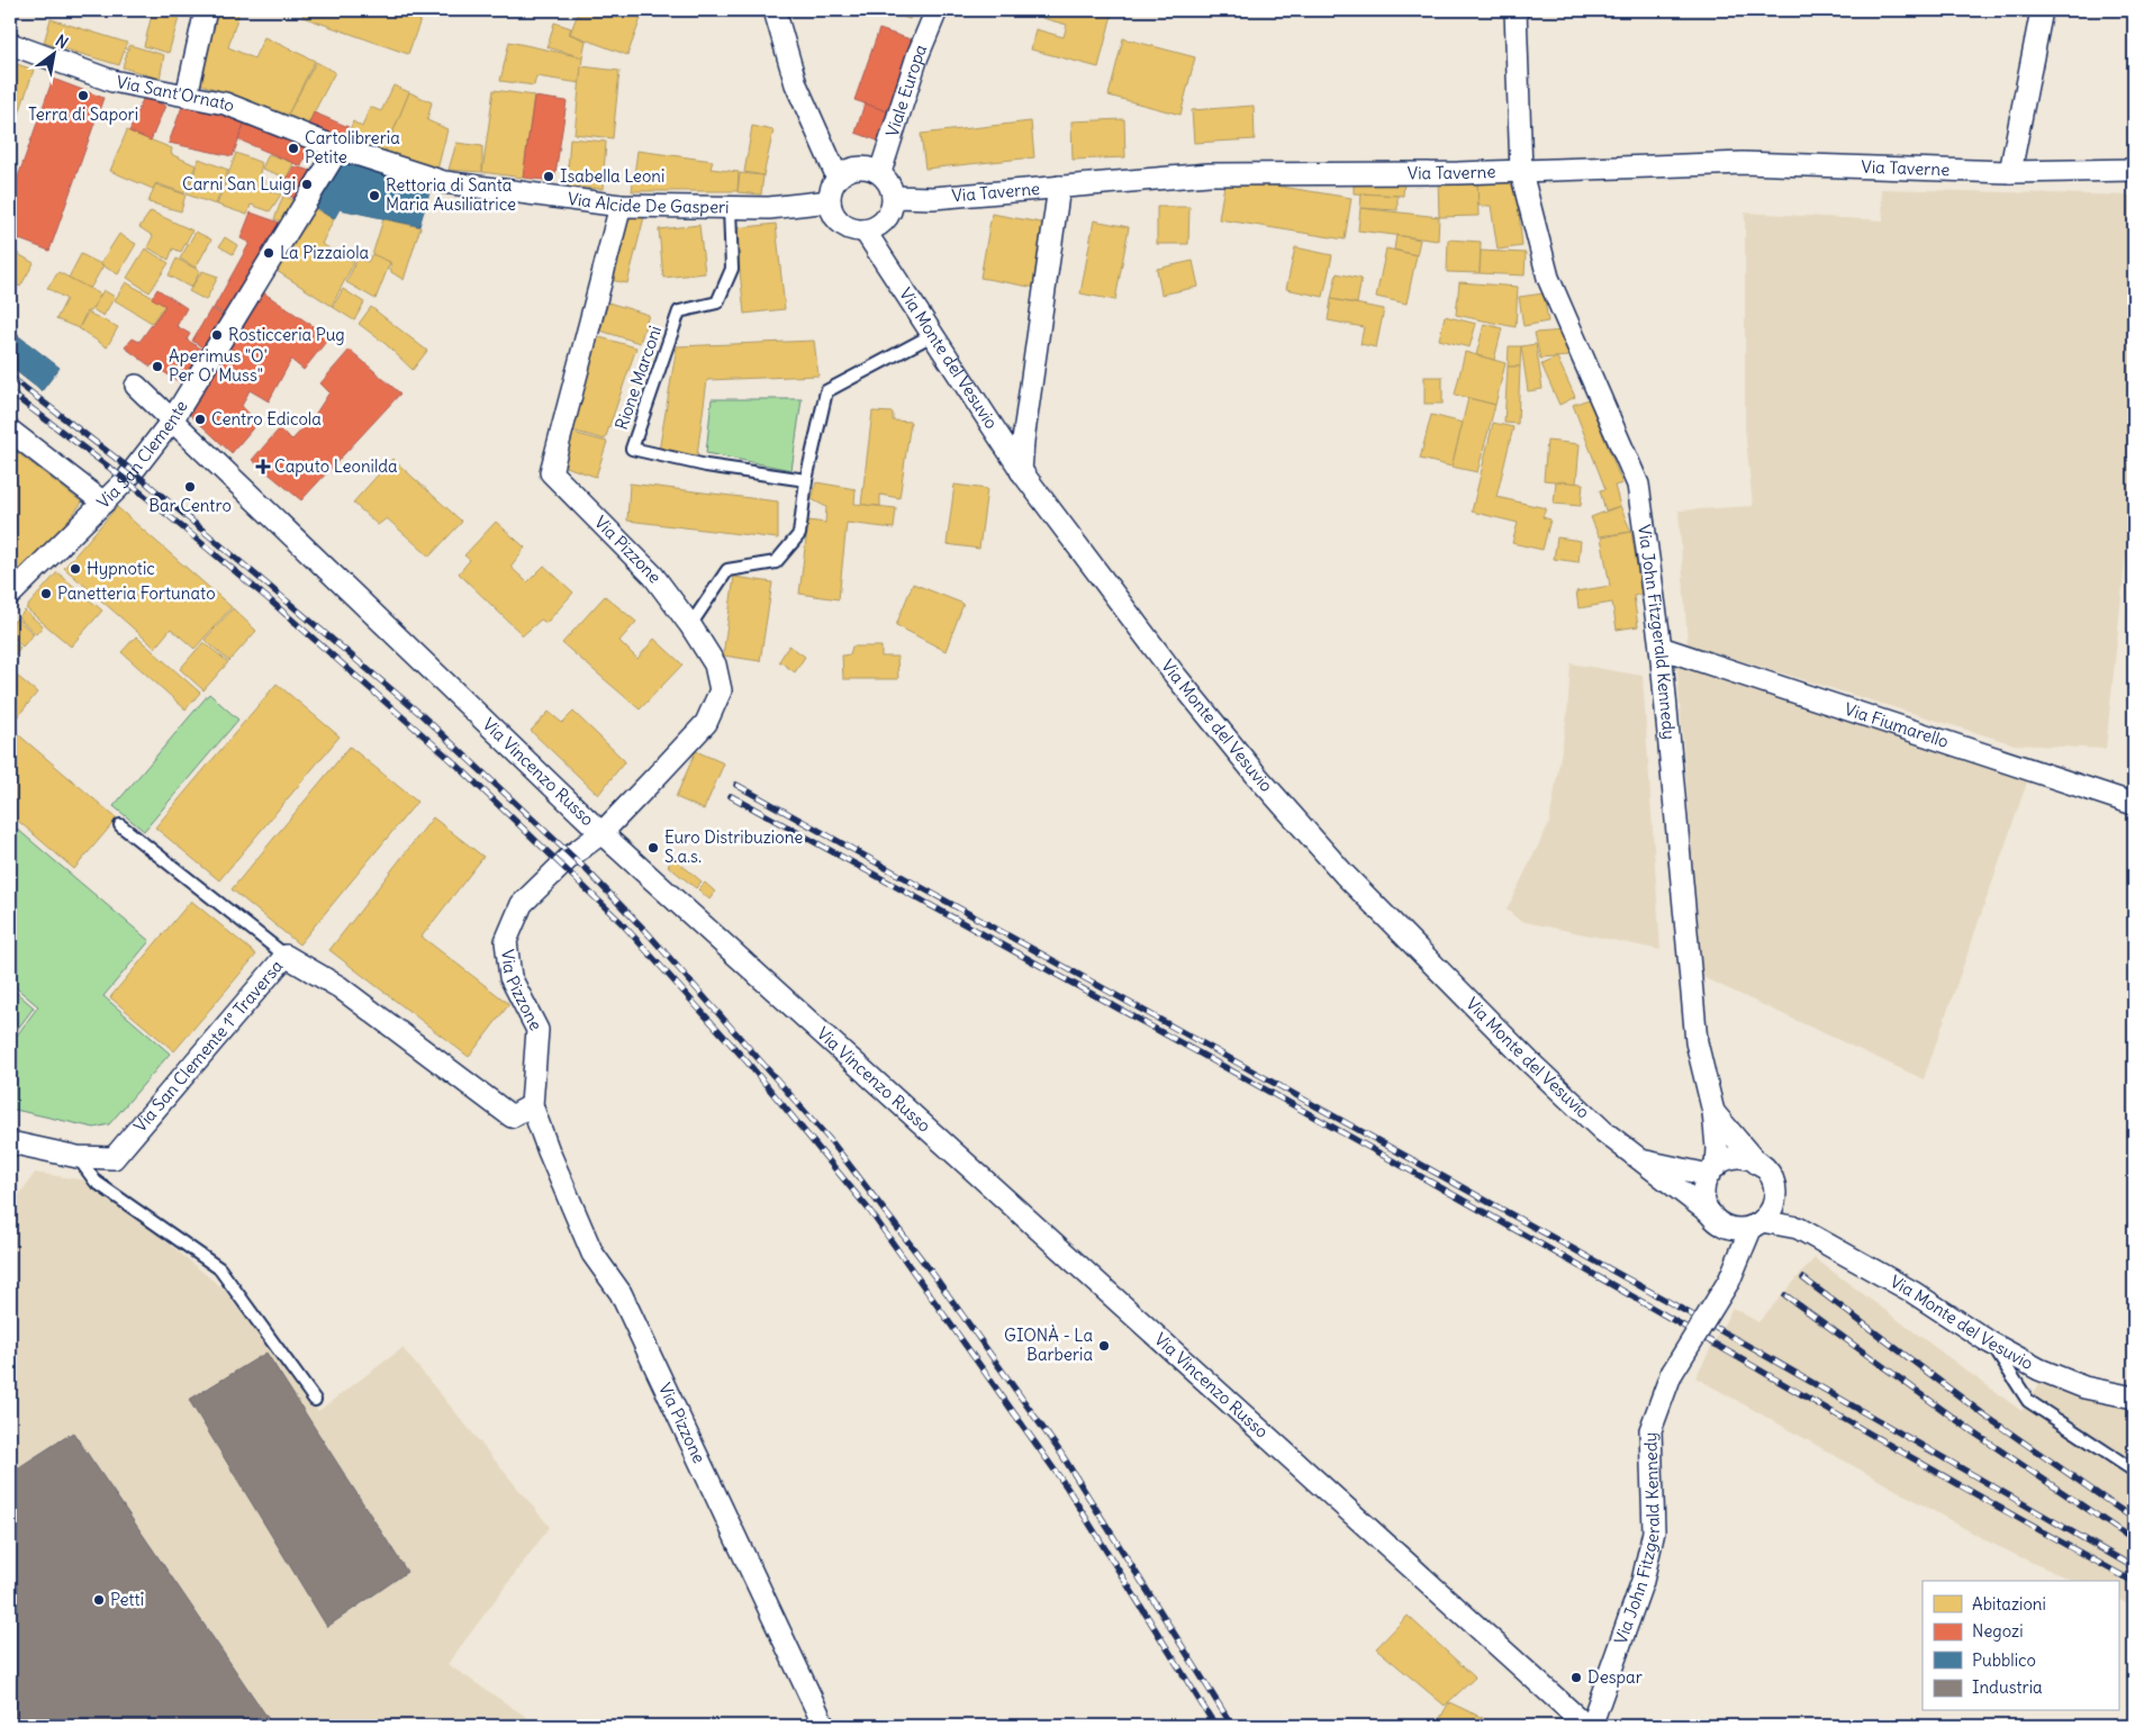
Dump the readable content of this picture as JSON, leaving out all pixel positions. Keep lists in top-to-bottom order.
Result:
{
  "streets": {
    "street": [
      "Viale Europa",
      "Via Sant'Ornato",
      "Via Taverne",
      "Via Alcide De Gasperi",
      "Via Monte del Vesuvio",
      "Via San Clemente",
      "Via Pizzone",
      "Via John Fitzgerald Kennedy",
      "Via Fiumarello",
      "Via Vincenzo Russo",
      "Via San Clemente 1° Traversa"
    ],
    "lane": ["Rione Marconi"]
  },
  "crossings": [
    ["Viale Europa", "Via Taverne"],
    ["Viale Europa", "Via Alcide De Gasperi"],
    ["Viale Europa", "Via Monte del Vesuvio"],
    ["Via Sant'Ornato", "Via Alcide De Gasperi"],
    ["Via Sant'Ornato", "Via San Clemente"],
    ["Via Taverne", "Via Alcide De Gasperi"],
    ["Via Taverne", "Via Monte del Vesuvio"],
    ["Via Taverne", "Via John Fitzgerald Kennedy"],
    ["Via Alcide De Gasperi", "Via Monte del Vesuvio"],
    ["Via Alcide De Gasperi", "Rione Marconi"],
    ["Via Alcide De Gasperi", "Via San Clemente"],
    ["Via Alcide De Gasperi", "Via Pizzone"],
    ["Via Monte del Vesuvio", "Via John Fitzgerald Kennedy"],
    ["Via San Clemente", "Via Vincenzo Russo"],
    ["Via Pizzone", "Via Vincenzo Russo"],
    ["Via Pizzone", "Via San Clemente 1° Traversa"],
    ["Via John Fitzgerald Kennedy", "Via Fiumarello"]
  ],
  "places": {
    "other": [
      "Terra di Sapori",
      "Cartolibreria Petite",
      "Isabella Leoni",
      "Carni San Luigi",
      "Rettoria di Santa Maria Ausiliatrice",
      "La Pizzaiola",
      "Rosticceria Pug",
      "Aperimus \"O' Per O' Muss\"",
      "Centro Edicola",
      "Bar Centro",
      "Hypnotic",
      "Panetteria Fortunato",
      "Euro Distribuzione S.a.s.",
      "GIONÀ - La Barberia",
      "Petti",
      "Despar"
    ],
    "health": ["Caputo Leonilda"]
  },
  "legend": [
    "Abitazioni",
    "Negozi",
    "Pubblico",
    "Industria"
  ],
  "north": "top right"
}
